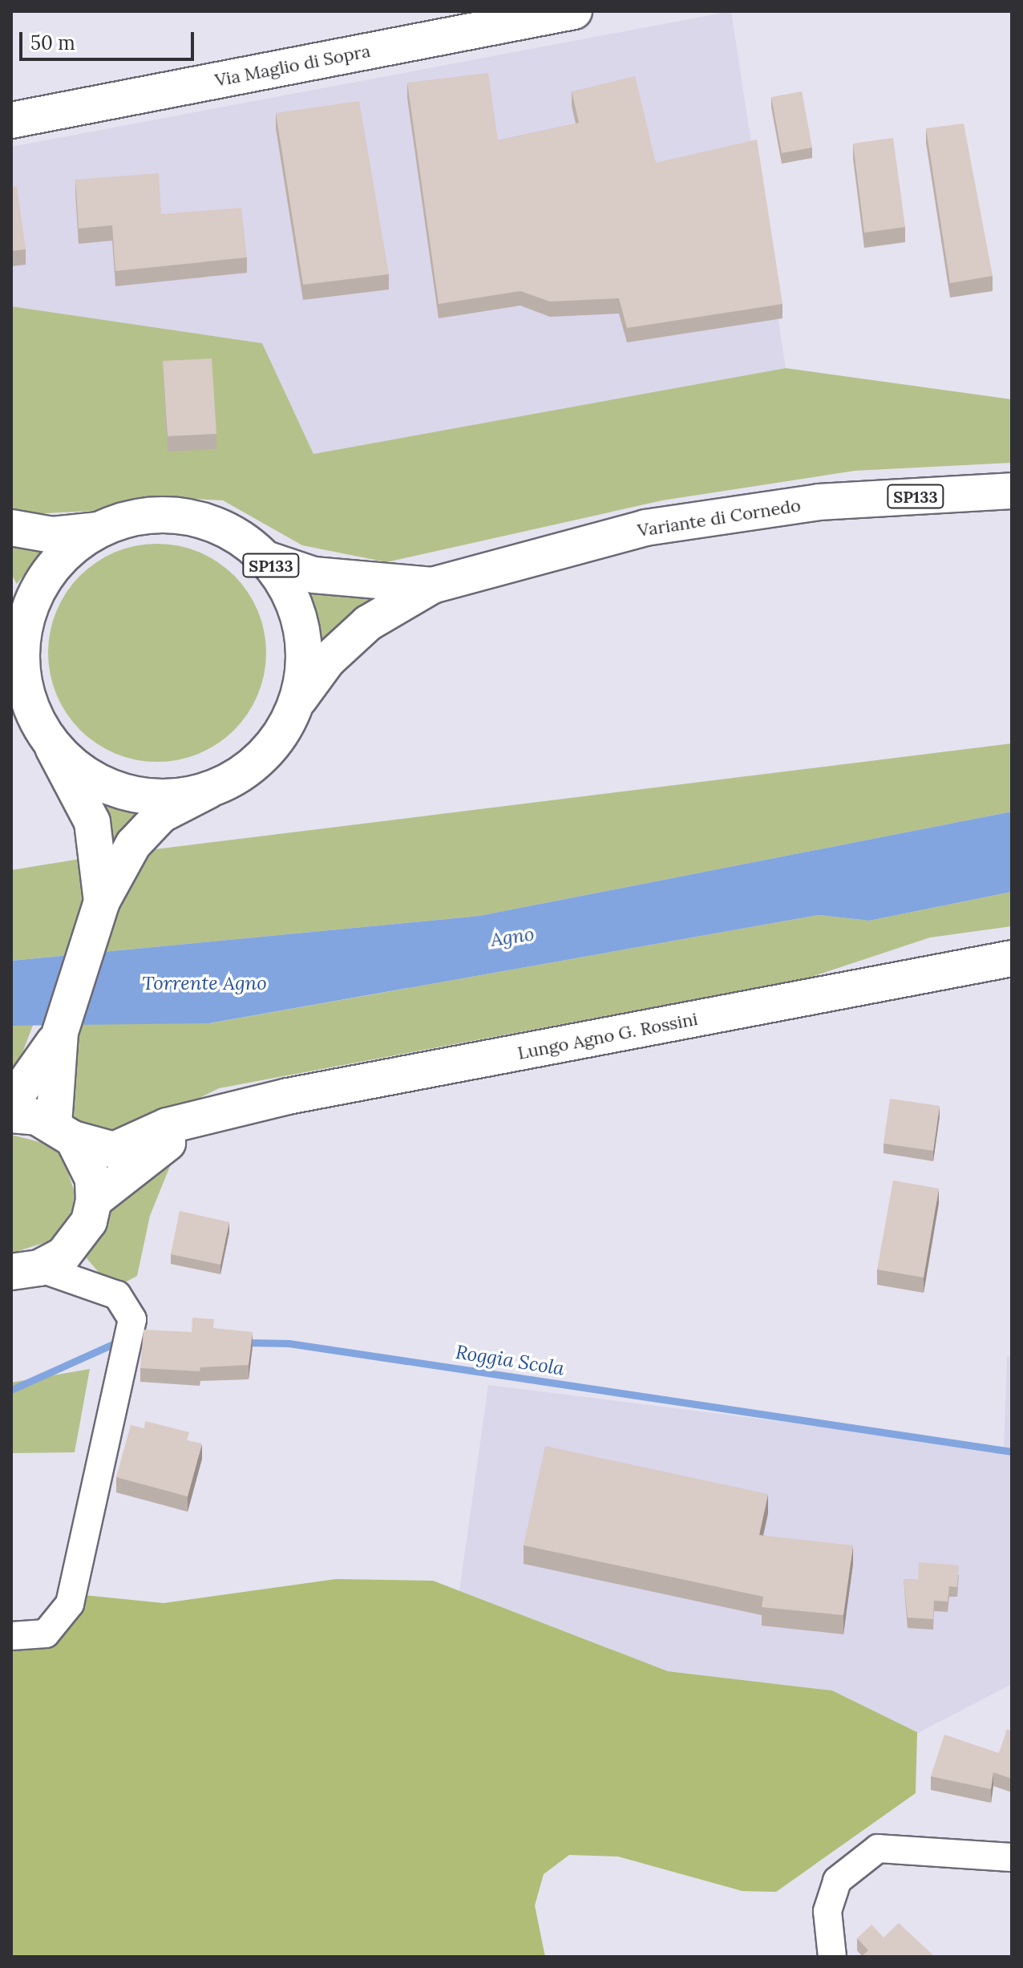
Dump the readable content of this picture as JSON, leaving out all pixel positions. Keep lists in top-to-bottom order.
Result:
{
  "streets": {
    "main road": [
      "Via Maglio di Sopra",
      "SP133",
      "Variante di Cornedo",
      "Lungo Agno G. Rossini"
    ]
  },
  "crossings": [
    ["SP133", "Variante di Cornedo"]
  ],
  "water": ["Agno", "Torrente Agno", "Roggia Scola"],
  "scale_bar": "50 m"
}
